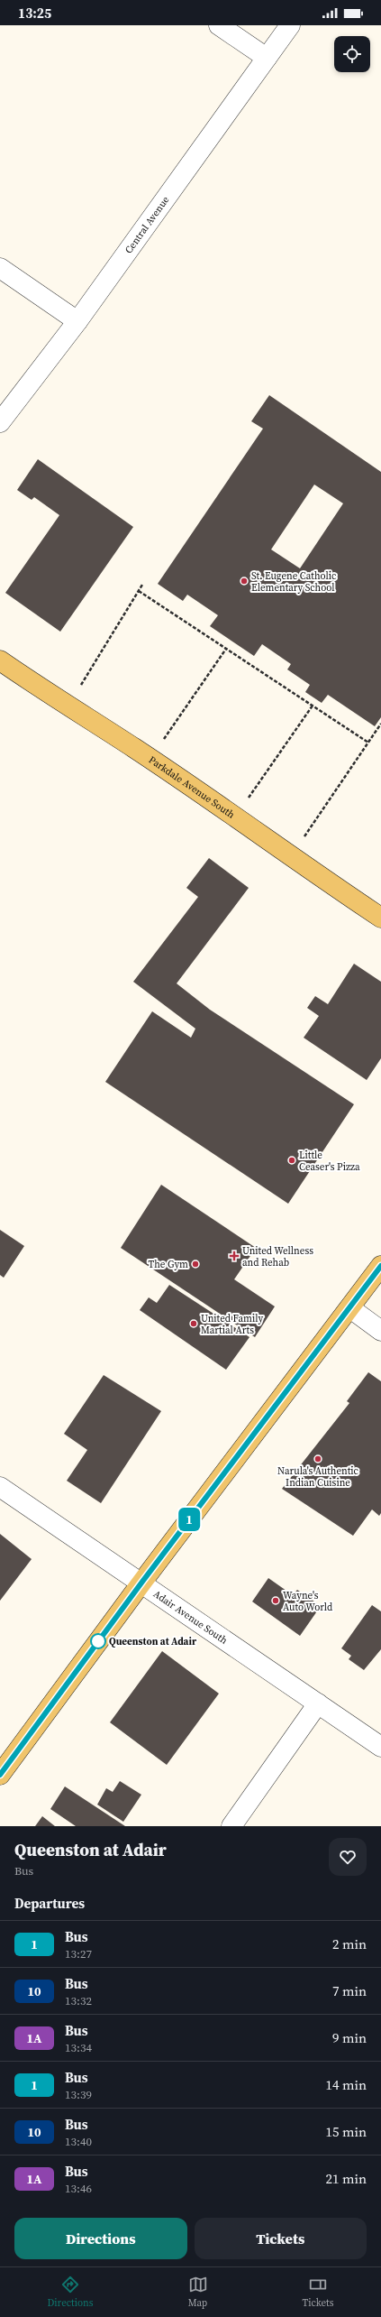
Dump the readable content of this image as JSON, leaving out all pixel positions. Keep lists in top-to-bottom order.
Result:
{
  "streets": {
    "main road": ["Parkdale Avenue South"],
    "street": ["Central Avenue", "Adair Avenue South"]
  },
  "places": {
    "other": [
      "St. Eugene Catholic Elementary School",
      "Little Ceaser's Pizza",
      "The Gym",
      "United Family Martial Arts",
      "Narula's Authentic Indian Cuisine",
      "Wayne's Auto World",
      "Queenston at Adair"
    ],
    "health": ["United Wellness and Rehab"]
  },
  "lines": ["bus line 1"],
  "page": {
    "status": "13:25",
    "on_map": "1",
    "heading": [
      ["Queenston at Adair", "Bus"],
      "Departures"
    ],
    "list": [
      {
        "mark": "1",
        "name": "Bus",
        "note": "13:27",
        "value": "2 min"
      },
      {
        "mark": "10",
        "name": "Bus",
        "note": "13:32",
        "value": "7 min"
      },
      {
        "mark": "1A",
        "name": "Bus",
        "note": "13:34",
        "value": "9 min"
      },
      {
        "mark": "1",
        "name": "Bus",
        "note": "13:39",
        "value": "14 min"
      },
      {
        "mark": "10",
        "name": "Bus",
        "note": "13:40",
        "value": "15 min"
      },
      {
        "mark": "1A",
        "name": "Bus",
        "note": "13:46",
        "value": "21 min"
      }
    ],
    "buttons": ["Directions", "Tickets"],
    "tabs": ["Directions", "Map", "Tickets"]
  }
}
